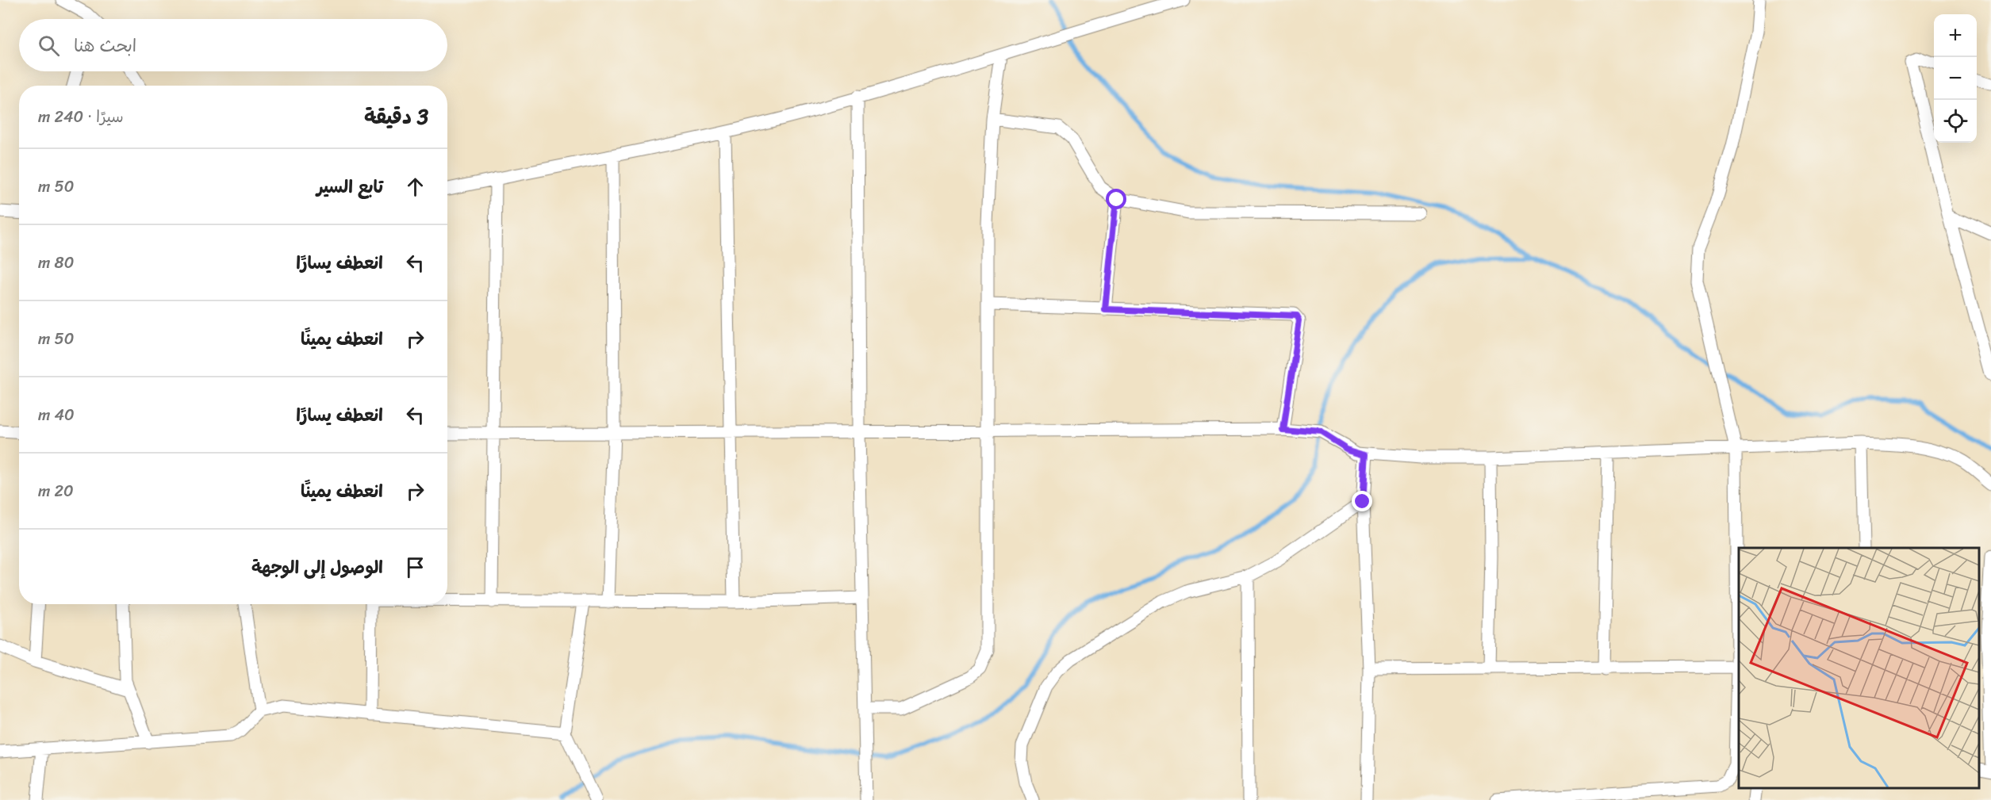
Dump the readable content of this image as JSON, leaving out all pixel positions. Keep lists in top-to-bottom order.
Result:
{
  "page": {
    "map_buttons": ["+", "−"],
    "search": "ابحث هنا",
    "heading": ["3 دقيقة", "سيرًا · 240 m"],
    "list": [
      ["تابع السير", "50 m"],
      ["انعطف يسارًا", "80 m"],
      ["انعطف يمينًا", "50 m"],
      ["انعطف يسارًا", "40 m"],
      ["انعطف يمينًا", "20 m"],
      "الوصول إلى الوجهة"
    ]
  }
}
